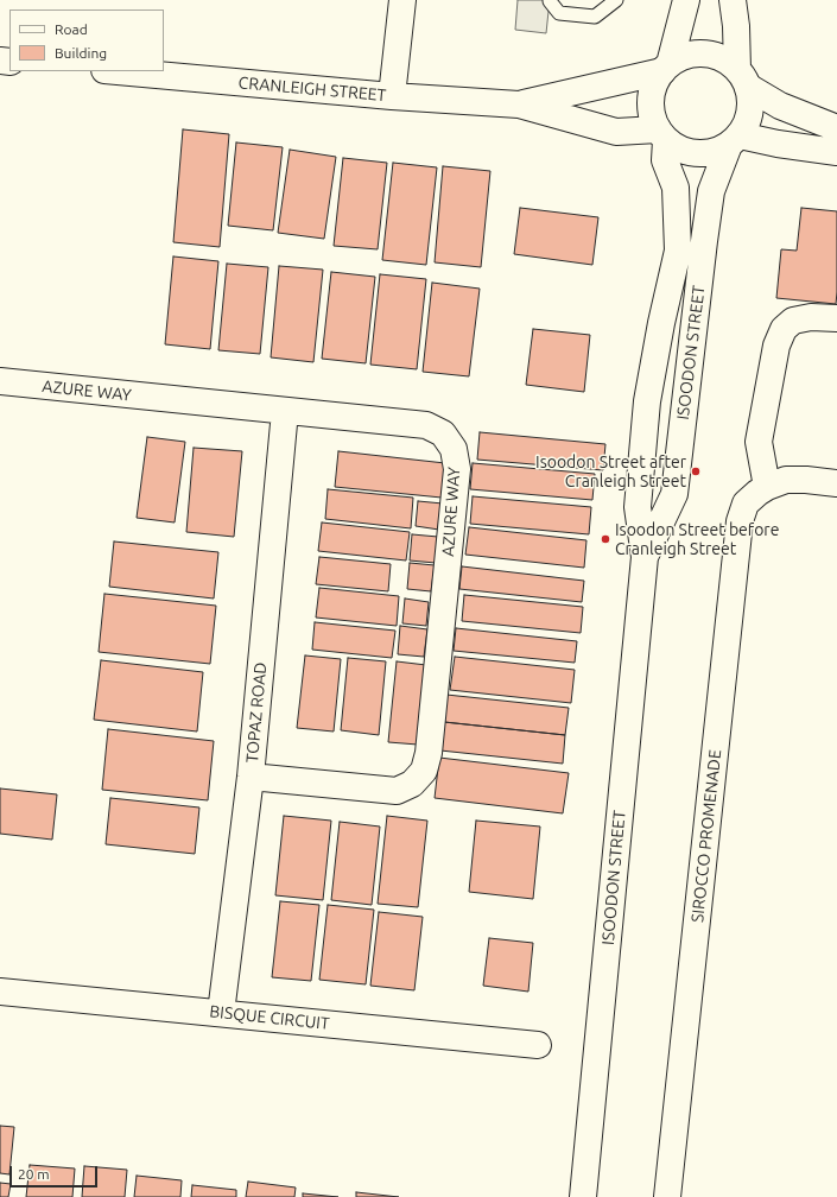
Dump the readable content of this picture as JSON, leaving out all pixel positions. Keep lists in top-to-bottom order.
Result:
{
  "streets": {
    "street": [
      "CRANLEIGH STREET",
      "ISOODON STREET",
      "AZURE WAY",
      "TOPAZ ROAD",
      "SIROCCO PROMENADE",
      "BISQUE CIRCUIT"
    ]
  },
  "crossings": [
    ["CRANLEIGH STREET", "ISOODON STREET"],
    ["AZURE WAY", "TOPAZ ROAD"],
    ["TOPAZ ROAD", "BISQUE CIRCUIT"]
  ],
  "places": ["Isoodon Street after Cranleigh Street", "Isoodon Street before Cranleigh Street"],
  "legend": ["Road", "Building"],
  "scale_bar": "20 m"
}
